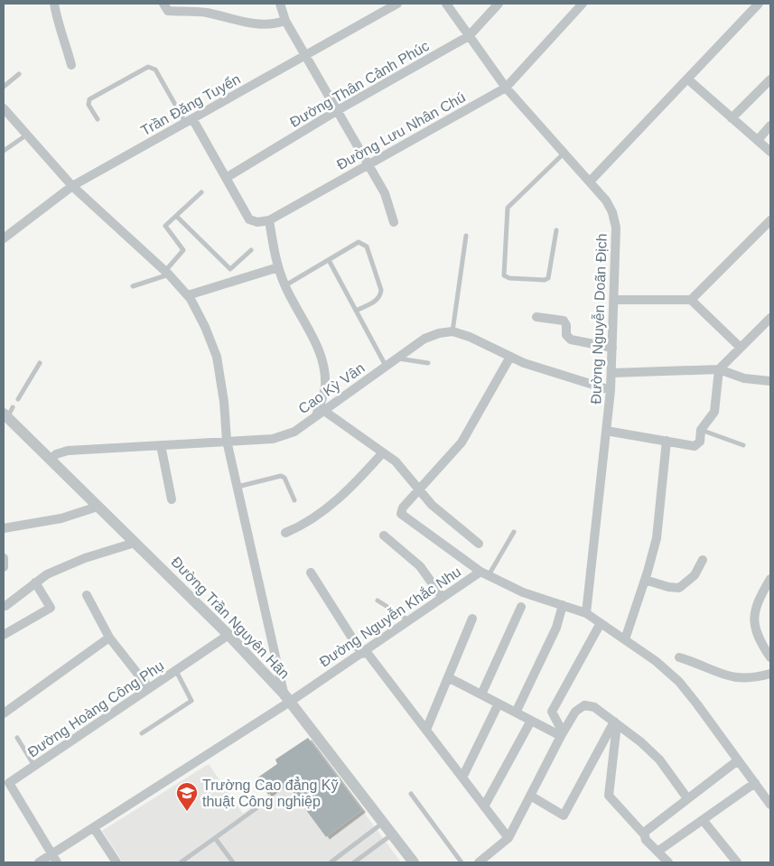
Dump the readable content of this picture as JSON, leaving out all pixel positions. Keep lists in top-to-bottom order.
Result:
{
  "streets": {
    "street": [
      "Đường Thân Cảnh Phúc",
      "Trần Đăng Tuyển",
      "Đường Lưu Nhân Chú",
      "Đường Nguyễn Doãn Địch",
      "Cao Kỳ Vân",
      "Đường Nguyễn Khắc Nhu",
      "Đường Trần Nguyên Hãn",
      "Đường Hoàng Công Phụ"
    ]
  },
  "crossings": [
    ["Đường Thân Cảnh Phúc", "Đường Nguyễn Doãn Địch"],
    ["Đường Lưu Nhân Chú", "Đường Nguyễn Doãn Địch"],
    ["Cao Kỳ Vân", "Đường Trần Nguyên Hãn"],
    ["Đường Nguyễn Khắc Nhu", "Đường Trần Nguyên Hãn"],
    ["Đường Trần Nguyên Hãn", "Đường Hoàng Công Phụ"]
  ],
  "places": {
    "school or university": ["Trường Cao đẳng Kỹ thuật Công nghiệp"]
  }
}
